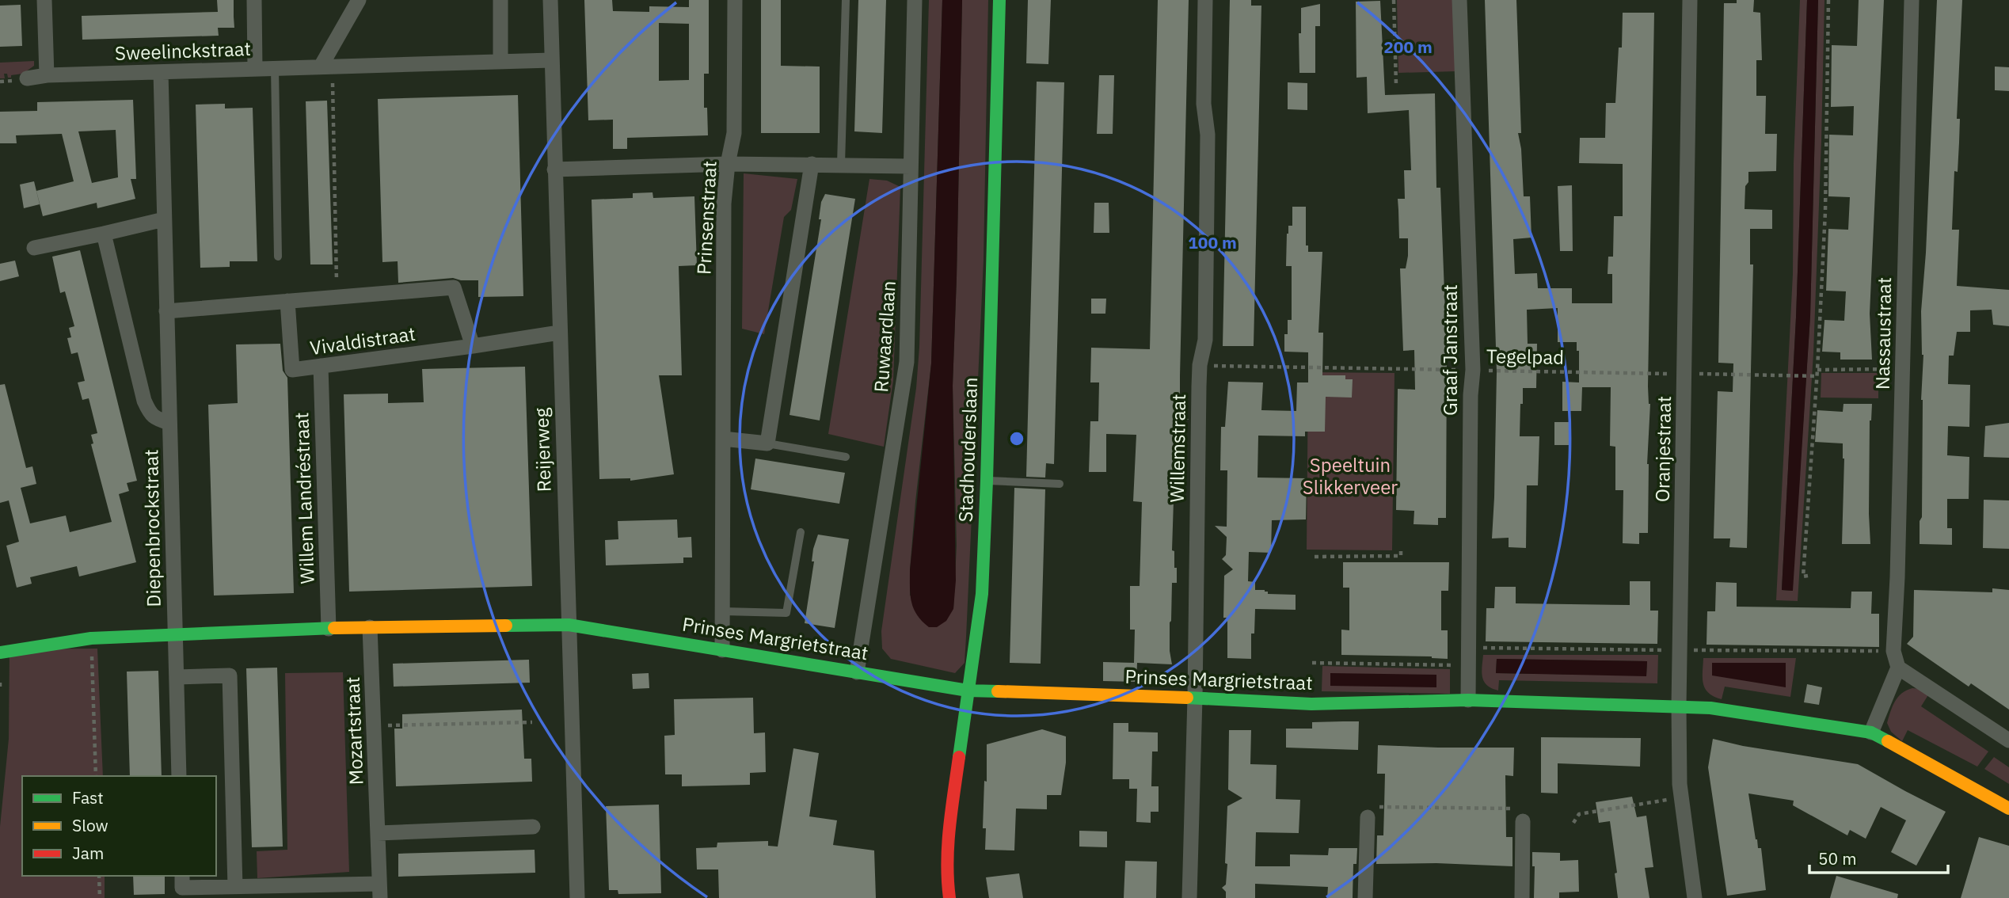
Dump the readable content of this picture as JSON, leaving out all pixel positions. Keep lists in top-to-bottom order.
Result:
{
  "streets": {
    "street": [
      "Sweelinckstraat",
      "Prinsenstraat",
      "Nassaustraat",
      "Ruwaardlaan",
      "Vivaldistraat",
      "Graaf Janstraat",
      "Willemstraat",
      "Oranjestraat",
      "Reijerweg",
      "Stadhouderslaan",
      "Willem Landréstraat",
      "Diepenbrockstraat",
      "Prinses Margrietstraat",
      "Mozartstraat"
    ],
    "path": ["Tegelpad"]
  },
  "crossings": [
    ["Sweelinckstraat", "Reijerweg"],
    ["Sweelinckstraat", "Diepenbrockstraat"],
    ["Prinsenstraat", "Prinses Margrietstraat"],
    ["Ruwaardlaan", "Prinses Margrietstraat"],
    ["Vivaldistraat", "Reijerweg"],
    ["Vivaldistraat", "Willem Landréstraat"],
    ["Graaf Janstraat", "Tegelpad"],
    ["Graaf Janstraat", "Prinses Margrietstraat"],
    ["Tegelpad", "Willemstraat"],
    ["Tegelpad", "Oranjestraat"],
    ["Willemstraat", "Prinses Margrietstraat"],
    ["Oranjestraat", "Prinses Margrietstraat"],
    ["Reijerweg", "Prinses Margrietstraat"],
    ["Stadhouderslaan", "Prinses Margrietstraat"]
  ],
  "parks": ["Speeltuin Slikkerveer"],
  "legend": ["Fast", "Slow", "Jam"],
  "scale_bar": "50 m",
  "rings": ["200 m", "100 m"]
}
